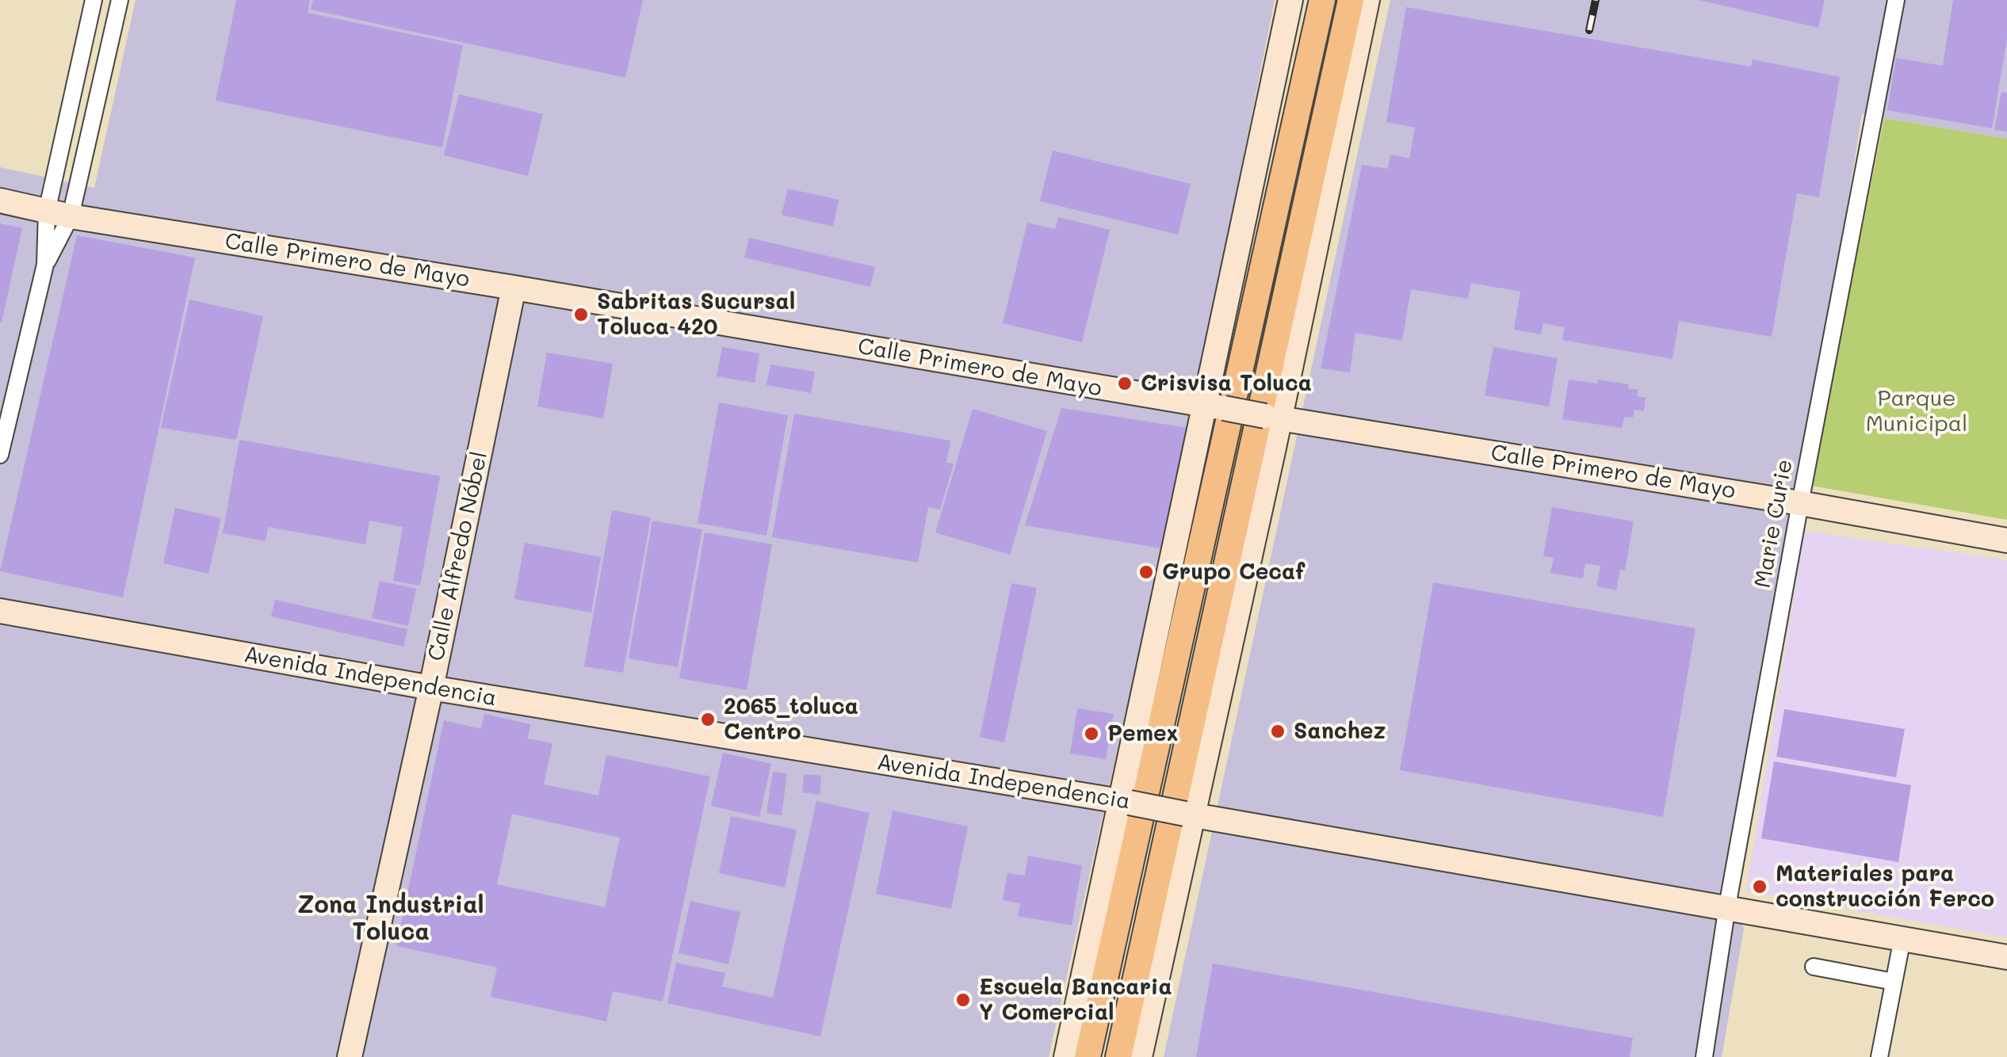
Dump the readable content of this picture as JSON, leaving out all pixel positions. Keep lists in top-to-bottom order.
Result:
{
  "streets": {
    "main road": ["Calle Primero de Mayo", "Calle Alfredo Nóbel", "Avenida Independencia"],
    "street": ["Marie Curie"]
  },
  "crossings": [
    ["Calle Primero de Mayo", "Marie Curie"],
    ["Calle Primero de Mayo", "Calle Alfredo Nóbel"],
    ["Marie Curie", "Avenida Independencia"],
    ["Calle Alfredo Nóbel", "Avenida Independencia"]
  ],
  "districts": ["Zona Industrial Toluca"],
  "parks": ["Parque Municipal"],
  "places": [
    "Sabritas Sucursal Toluca 420",
    "Crisvisa Toluca",
    "Grupo Cecaf",
    "2065_toluca Centro",
    "Sanchez",
    "Pemex",
    "Materiales para construcción Ferco",
    "Escuela Bancaria Y Comercial"
  ]
}
